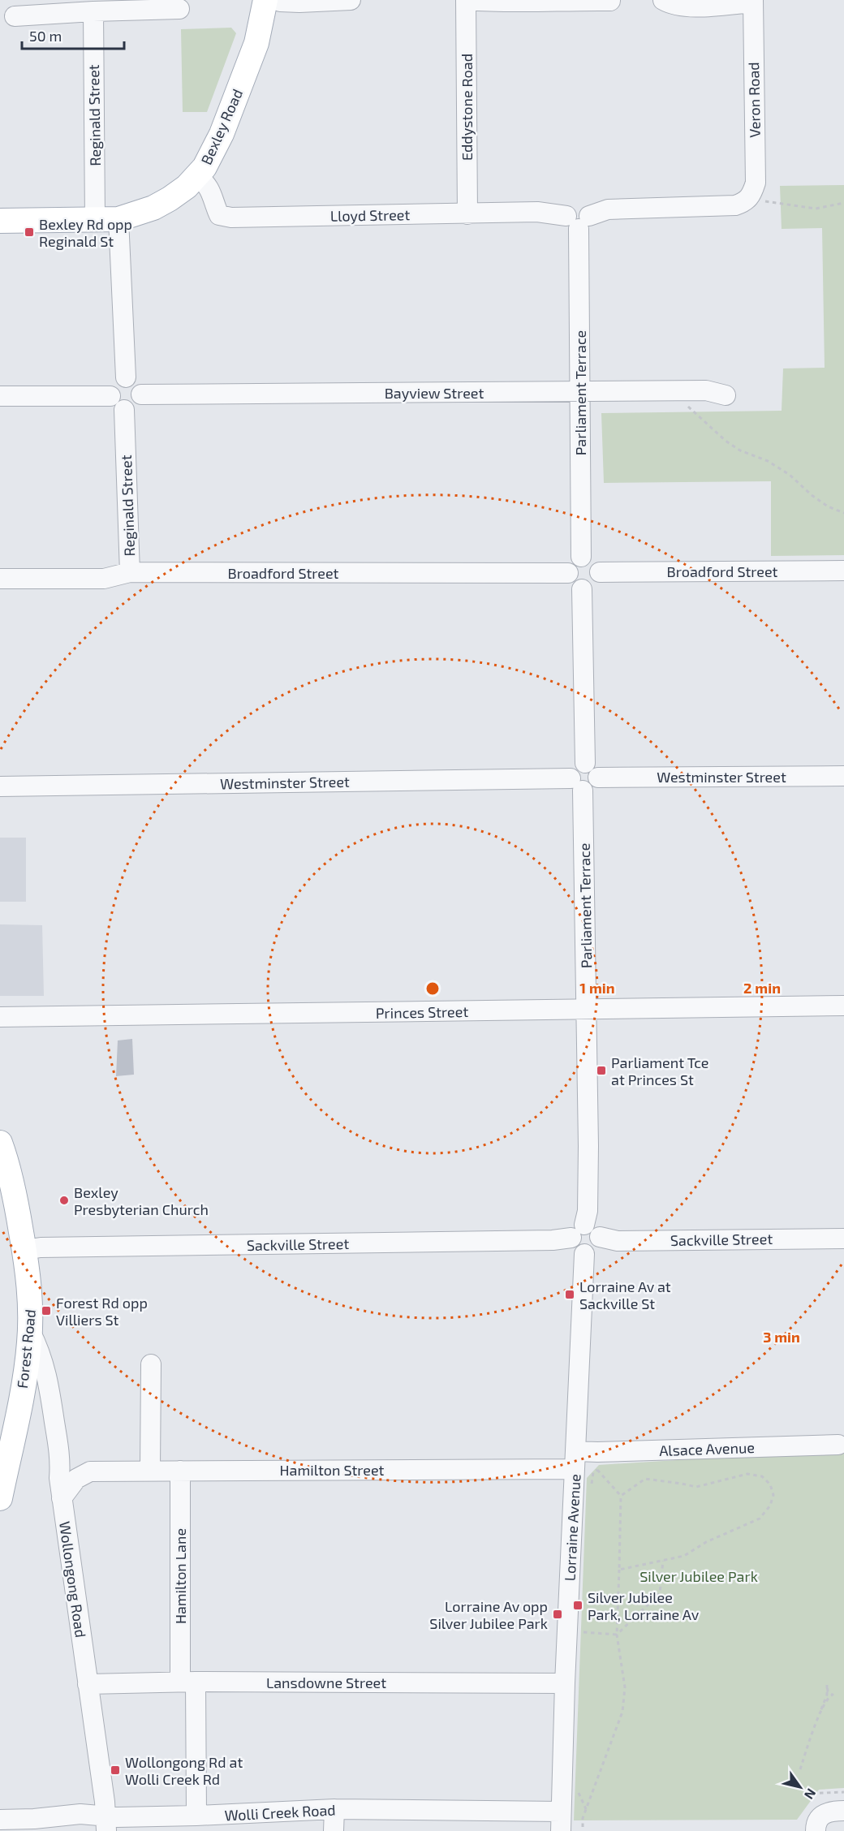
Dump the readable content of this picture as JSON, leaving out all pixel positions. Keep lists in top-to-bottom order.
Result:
{
  "streets": {
    "main road": ["Bexley Road", "Forest Road"],
    "street": [
      "Veron Road",
      "Eddystone Road",
      "Reginald Street",
      "Lloyd Street",
      "Bayview Street",
      "Parliament Terrace",
      "Broadford Street",
      "Westminster Street",
      "Princes Street",
      "Sackville Street",
      "Alsace Avenue",
      "Hamilton Street",
      "Lorraine Avenue",
      "Hamilton Lane",
      "Wollongong Road",
      "Lansdowne Street",
      "Wolli Creek Road"
    ]
  },
  "crossings": [
    ["Veron Road", "Lloyd Street"],
    ["Eddystone Road", "Lloyd Street"],
    ["Reginald Street", "Bexley Road"],
    ["Reginald Street", "Bayview Street"],
    ["Reginald Street", "Broadford Street"],
    ["Bexley Road", "Lloyd Street"],
    ["Lloyd Street", "Parliament Terrace"],
    ["Bayview Street", "Parliament Terrace"],
    ["Parliament Terrace", "Broadford Street"],
    ["Parliament Terrace", "Westminster Street"],
    ["Parliament Terrace", "Princes Street"],
    ["Parliament Terrace", "Sackville Street"],
    ["Parliament Terrace", "Lorraine Avenue"],
    ["Sackville Street", "Forest Road"],
    ["Sackville Street", "Lorraine Avenue"],
    ["Forest Road", "Wollongong Road"],
    ["Alsace Avenue", "Hamilton Street"],
    ["Alsace Avenue", "Lorraine Avenue"],
    ["Hamilton Street", "Lorraine Avenue"],
    ["Hamilton Street", "Hamilton Lane"],
    ["Hamilton Street", "Wollongong Road"],
    ["Lorraine Avenue", "Lansdowne Street"],
    ["Lorraine Avenue", "Wolli Creek Road"],
    ["Hamilton Lane", "Lansdowne Street"],
    ["Hamilton Lane", "Wolli Creek Road"],
    ["Wollongong Road", "Lansdowne Street"],
    ["Wollongong Road", "Wolli Creek Road"]
  ],
  "parks": ["Silver Jubilee Park"],
  "places": {
    "transit": [
      "Bexley Rd opp Reginald St",
      "Parliament Tce at Princes St",
      "Lorraine Av at Sackville St",
      "Forest Rd opp Villiers St",
      "Silver Jubilee Park, Lorraine Av",
      "Lorraine Av opp Silver Jubilee Park",
      "Wollongong Rd at Wolli Creek Rd"
    ],
    "other": ["Bexley Presbyterian Church"]
  },
  "scale_bar": "50 m",
  "north": "bottom right",
  "rings": ["1 min", "2 min", "3 min"]
}
